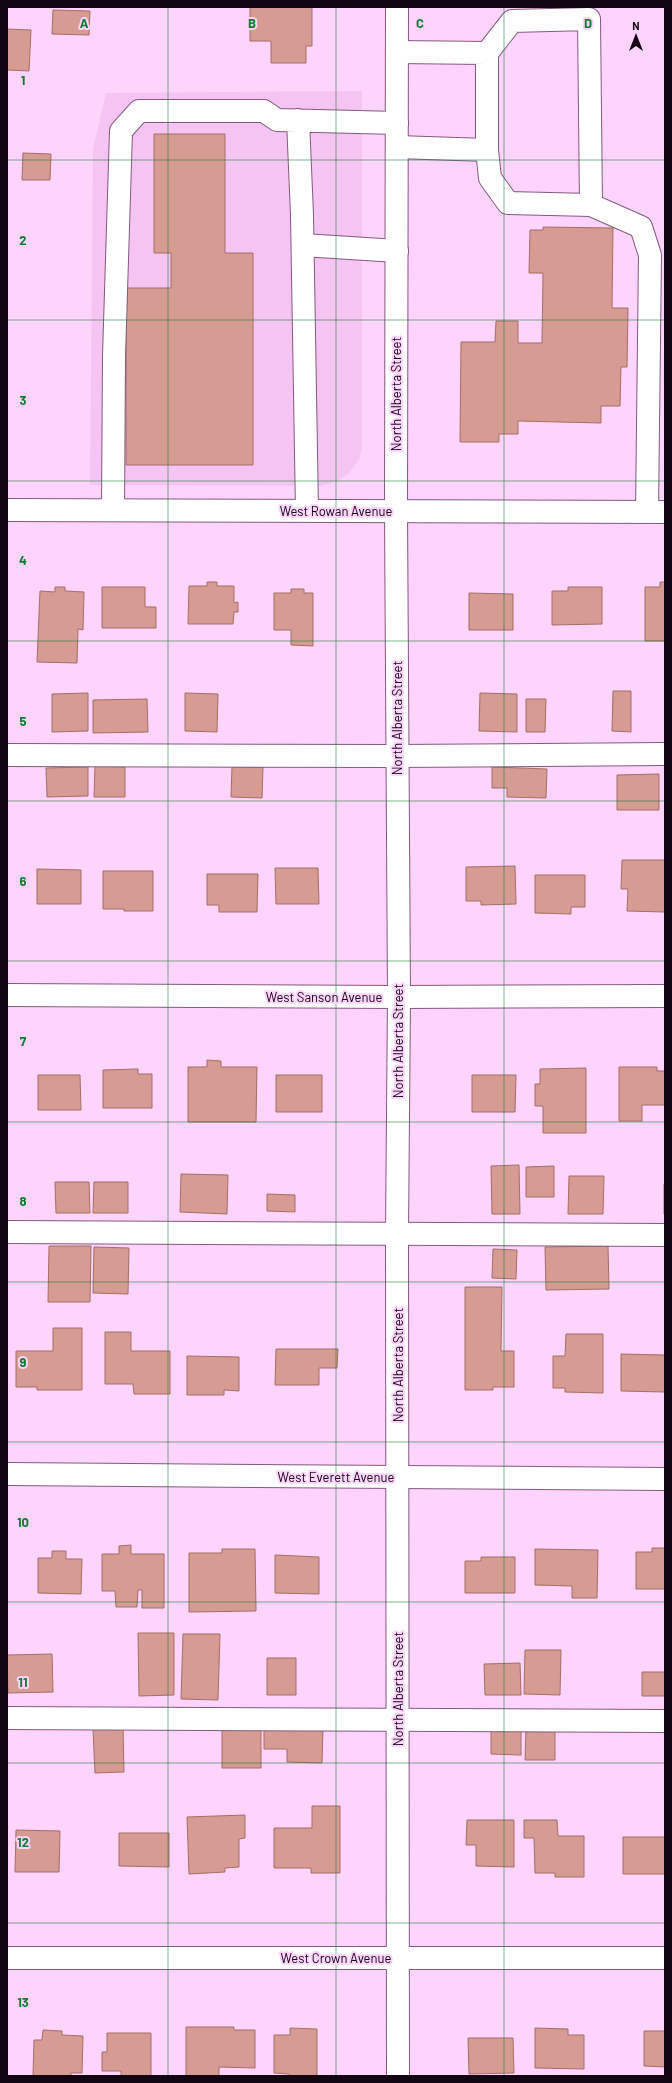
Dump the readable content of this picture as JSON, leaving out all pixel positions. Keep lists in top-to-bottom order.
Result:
{
  "streets": {
    "street": [
      "North Alberta Street",
      "West Rowan Avenue",
      "West Sanson Avenue",
      "West Everett Avenue",
      "West Crown Avenue"
    ]
  },
  "crossings": [
    ["North Alberta Street", "West Rowan Avenue"],
    ["North Alberta Street", "West Sanson Avenue"],
    ["North Alberta Street", "West Everett Avenue"],
    ["North Alberta Street", "West Crown Avenue"]
  ],
  "north": "top",
  "grid": {
    "columns": [
      "A",
      "B",
      "C",
      "D"
    ],
    "rows": [
      "1",
      "2",
      "3",
      "4",
      "5",
      "6",
      "7",
      "8",
      "9",
      "10",
      "11",
      "12",
      "13"
    ]
  }
}
